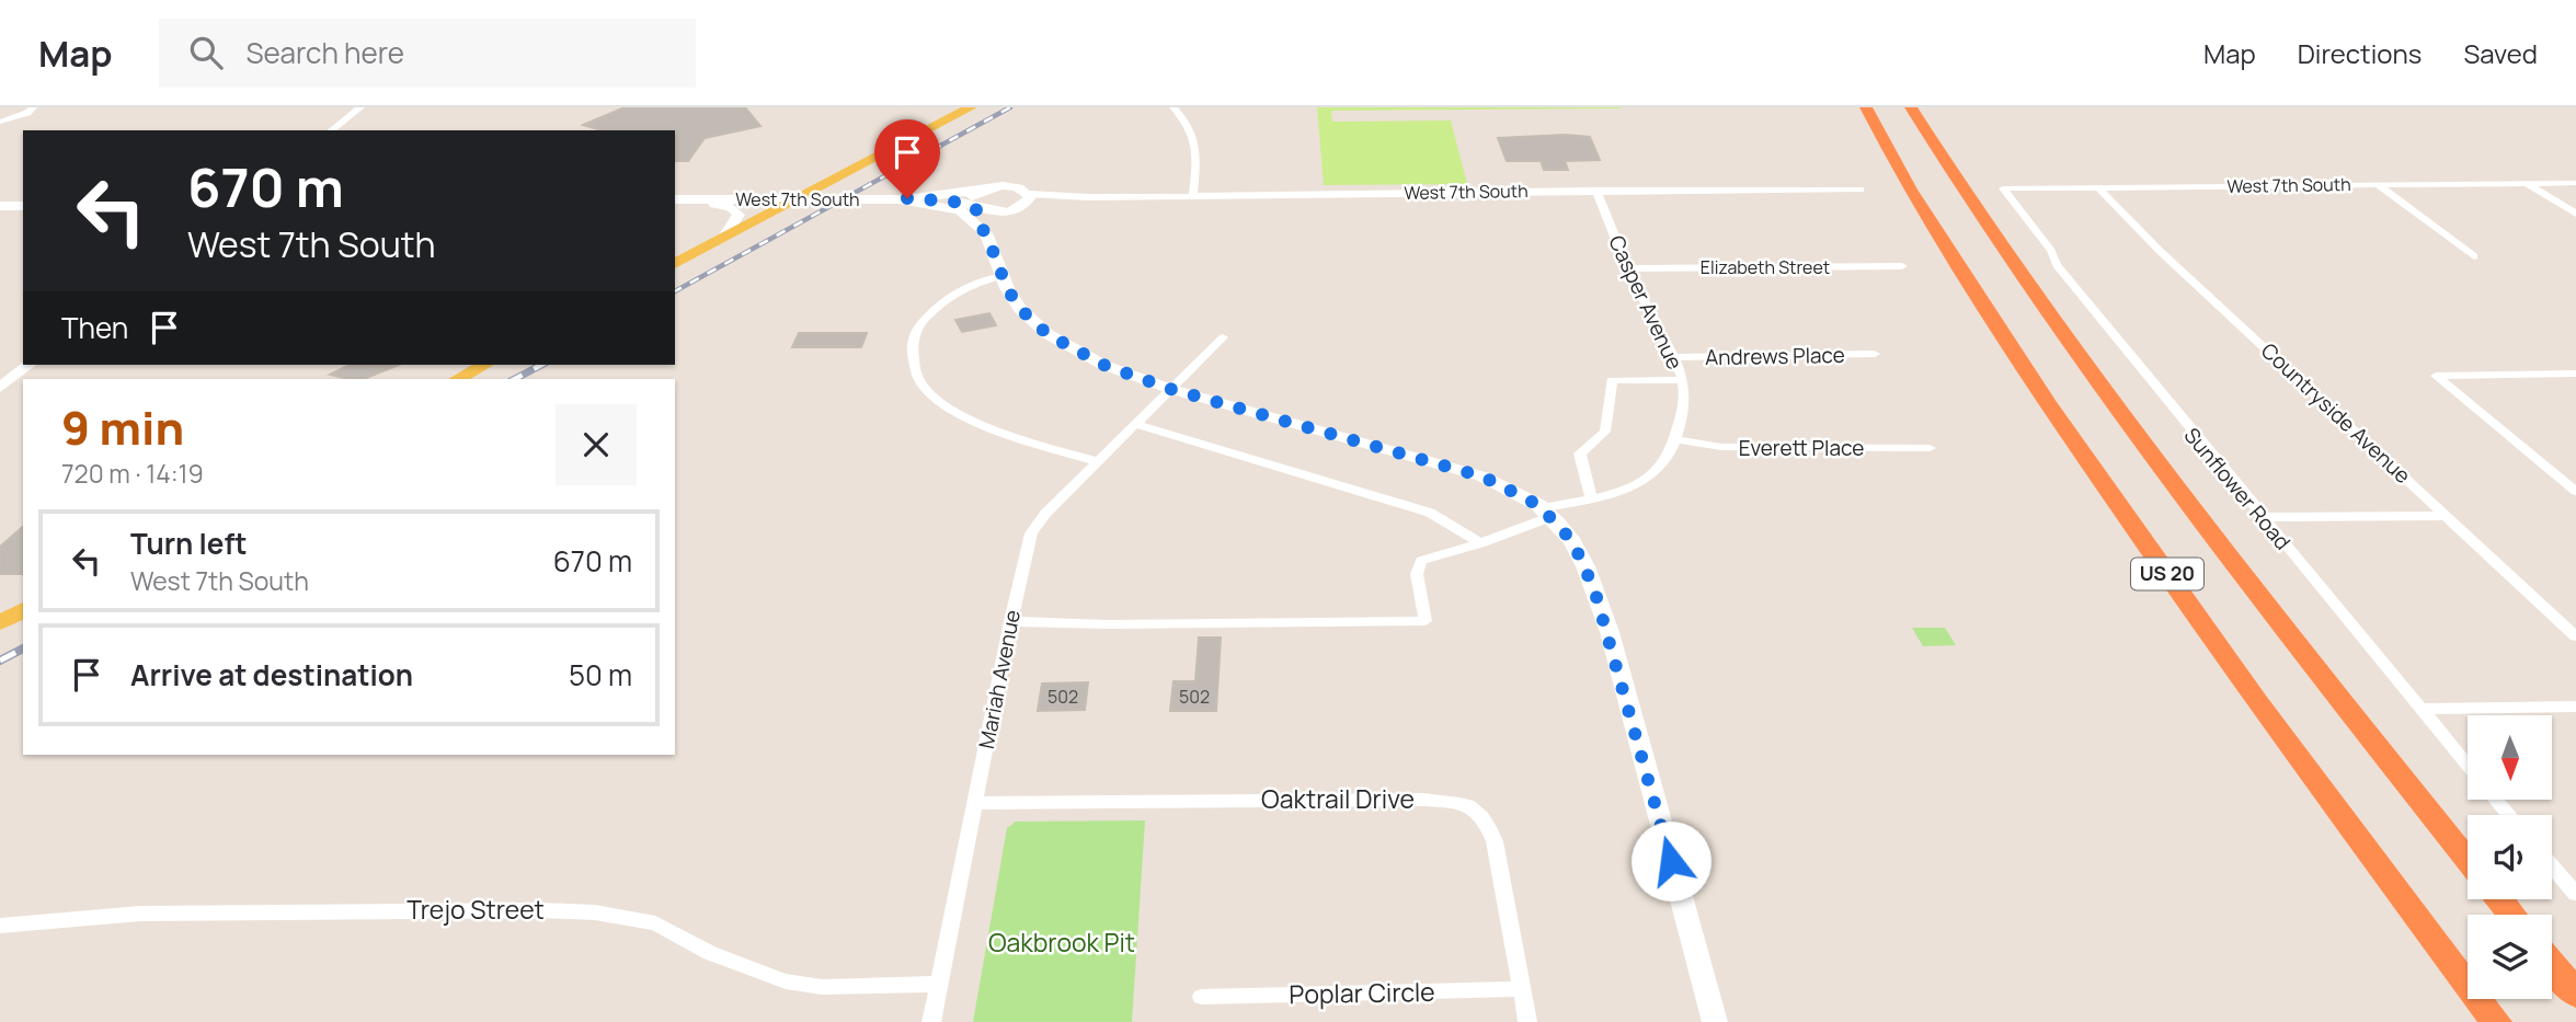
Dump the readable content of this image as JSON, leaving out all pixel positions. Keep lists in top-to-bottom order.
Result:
{
  "streets": {
    "highway": ["US 20"],
    "street": [
      "West 7th South",
      "Elizabeth Street",
      "Casper Avenue",
      "Andrews Place",
      "Countryside Avenue",
      "Everett Place",
      "Sunflower Road",
      "Mariah Avenue",
      "Oaktrail Drive",
      "Trejo Street",
      "Poplar Circle"
    ]
  },
  "crossings": [
    ["West 7th South", "Casper Avenue"],
    ["West 7th South", "Countryside Avenue"],
    ["West 7th South", "Sunflower Road"],
    ["Elizabeth Street", "Casper Avenue"],
    ["Casper Avenue", "Andrews Place"],
    ["Casper Avenue", "Everett Place"],
    ["Casper Avenue", "Mariah Avenue"],
    ["Mariah Avenue", "Oaktrail Drive"],
    ["Mariah Avenue", "Trejo Street"],
    ["Oaktrail Drive", "Poplar Circle"]
  ],
  "parks": ["Oakbrook Pit"],
  "house_numbers": ["502", "502"],
  "north": "bottom",
  "page": {
    "header": "Map",
    "search": "Search here",
    "nav": ["Map", "Directions", "Saved"],
    "turn": ["670 m", "West 7th South"],
    "then": "Then",
    "heading": ["9 min", "720 m · 14:19"],
    "list": [
      {
        "name": "Turn left",
        "note": "West 7th South",
        "value": "670 m"
      },
      {
        "name": "Arrive at destination",
        "value": "50 m"
      }
    ]
  }
}
